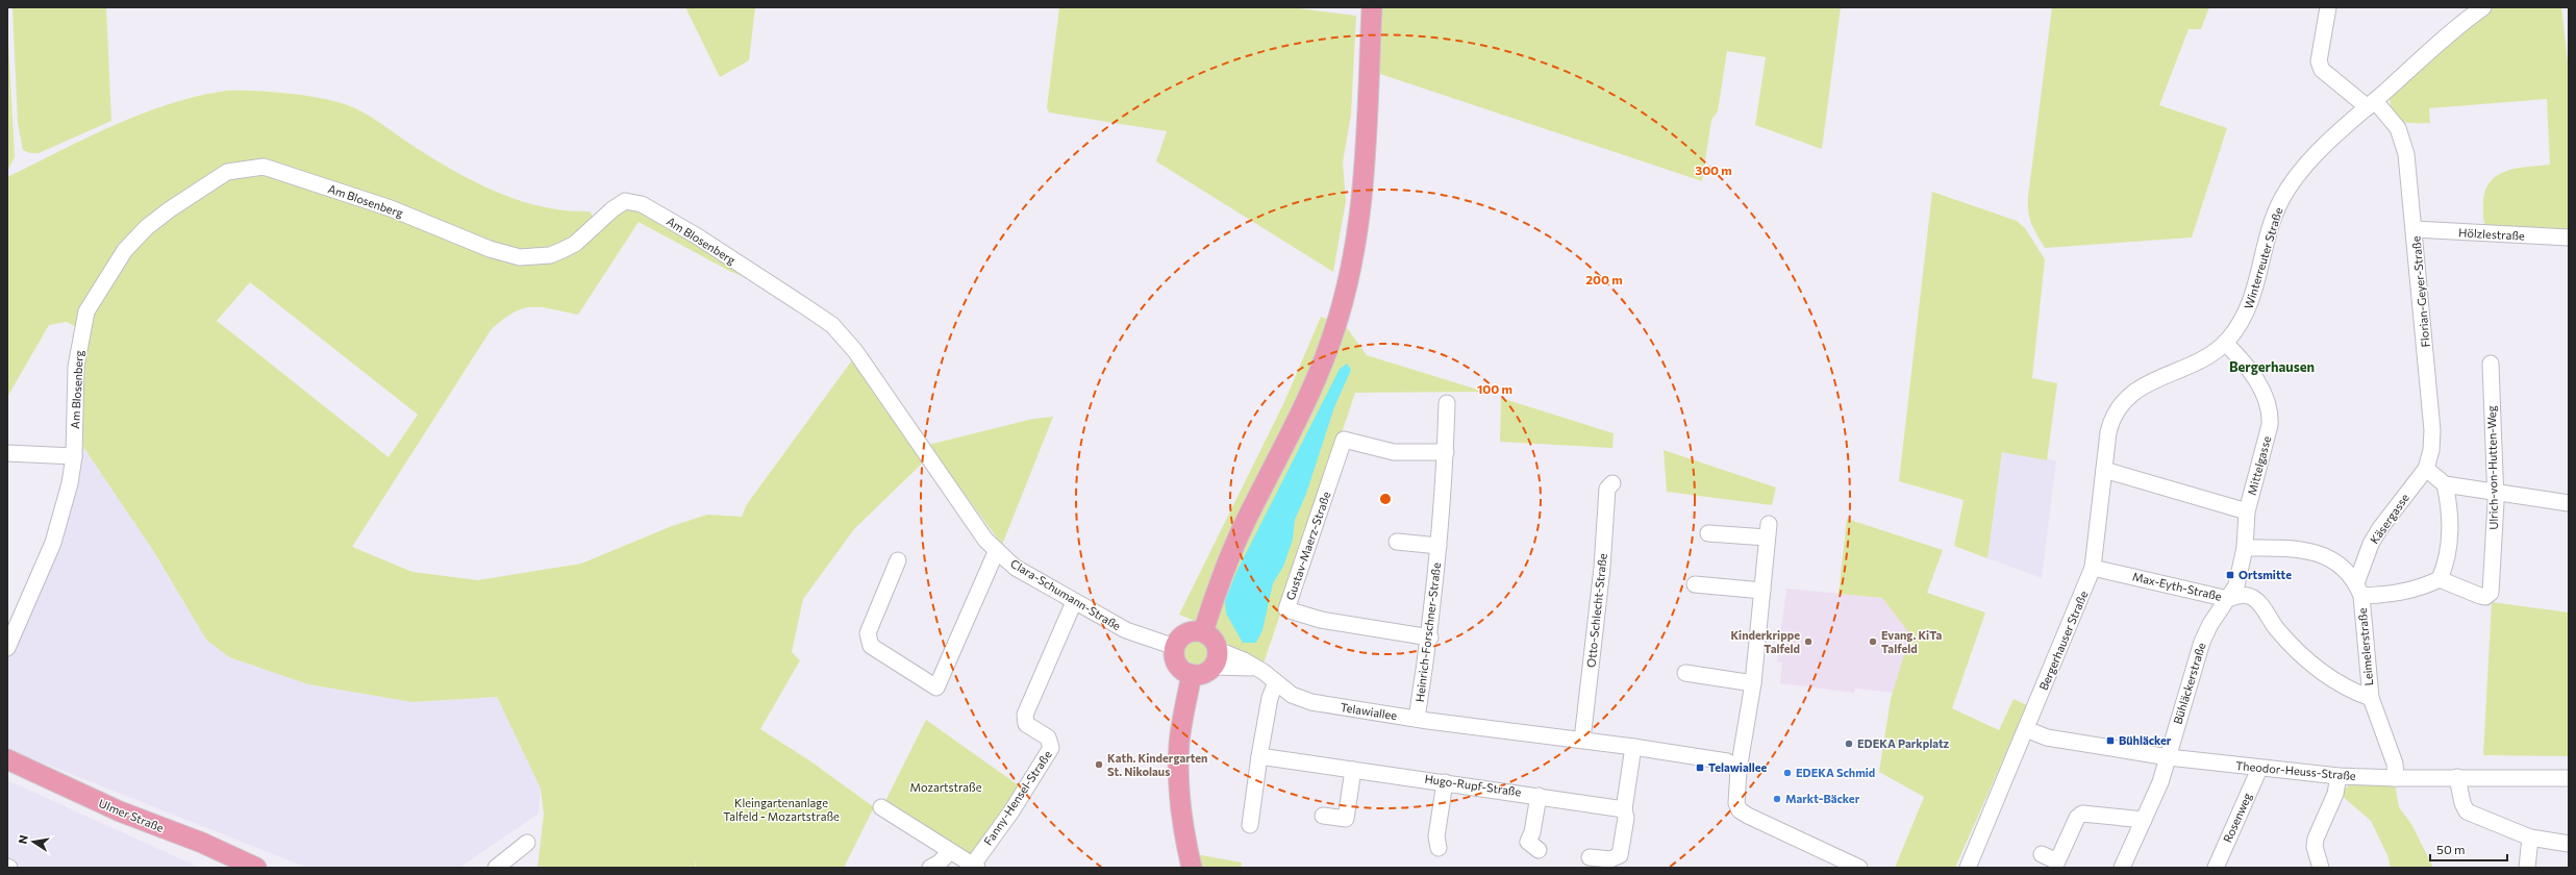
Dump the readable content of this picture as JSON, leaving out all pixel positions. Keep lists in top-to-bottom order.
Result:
{
  "streets": {
    "main road": ["Ulmer Straße"],
    "street": [
      "Am Blosenberg",
      "Hölzlestraße",
      "Winterreuter Straße",
      "Florian-Geyer-Straße",
      "Mittelgasse",
      "Ulrich-von-Hutten-Weg",
      "Käsergasse",
      "Gustav-Maerz-Straße",
      "Max-Eyth-Straße",
      "Clara-Schumann-Straße",
      "Otto-Schlecht-Straße",
      "Heinrich-Forschner-Straße",
      "Bergerhauser Straße",
      "Leimelerstraße",
      "Bühläckerstraße",
      "Telawiallee",
      "Theodor-Heuss-Straße",
      "Hugo-Rupf-Straße",
      "Fanny-Hensel-Straße",
      "Rosenweg"
    ]
  },
  "crossings": [
    ["Am Blosenberg", "Clara-Schumann-Straße"],
    ["Hölzlestraße", "Florian-Geyer-Straße"],
    ["Winterreuter Straße", "Florian-Geyer-Straße"],
    ["Winterreuter Straße", "Mittelgasse"],
    ["Winterreuter Straße", "Bergerhauser Straße"],
    ["Florian-Geyer-Straße", "Käsergasse"],
    ["Mittelgasse", "Max-Eyth-Straße"],
    ["Mittelgasse", "Bühläckerstraße"],
    ["Ulrich-von-Hutten-Weg", "Leimelerstraße"],
    ["Käsergasse", "Leimelerstraße"],
    ["Gustav-Maerz-Straße", "Heinrich-Forschner-Straße"],
    ["Max-Eyth-Straße", "Bergerhauser Straße"],
    ["Max-Eyth-Straße", "Leimelerstraße"],
    ["Max-Eyth-Straße", "Bühläckerstraße"],
    ["Clara-Schumann-Straße", "Telawiallee"],
    ["Clara-Schumann-Straße", "Fanny-Hensel-Straße"],
    ["Otto-Schlecht-Straße", "Telawiallee"],
    ["Heinrich-Forschner-Straße", "Telawiallee"],
    ["Bergerhauser Straße", "Theodor-Heuss-Straße"],
    ["Leimelerstraße", "Theodor-Heuss-Straße"],
    ["Bühläckerstraße", "Theodor-Heuss-Straße"],
    ["Theodor-Heuss-Straße", "Rosenweg"]
  ],
  "districts": ["Bergerhausen"],
  "parks": ["Mozartstraße", "Kleingartenanlage Talfeld - Mozartstraße"],
  "places": {
    "transit": ["Ortsmitte", "Bühläcker", "Telawiallee"],
    "other": [
      "Kinderkrippe Talfeld",
      "Evang. KiTa Talfeld",
      "EDEKA Parkplatz",
      "Kath. Kindergarten St. Nikolaus",
      "EDEKA Schmid",
      "Markt-Bäcker"
    ]
  },
  "scale_bar": "50 m",
  "north": "left",
  "rings": ["300 m", "200 m", "100 m"]
}
